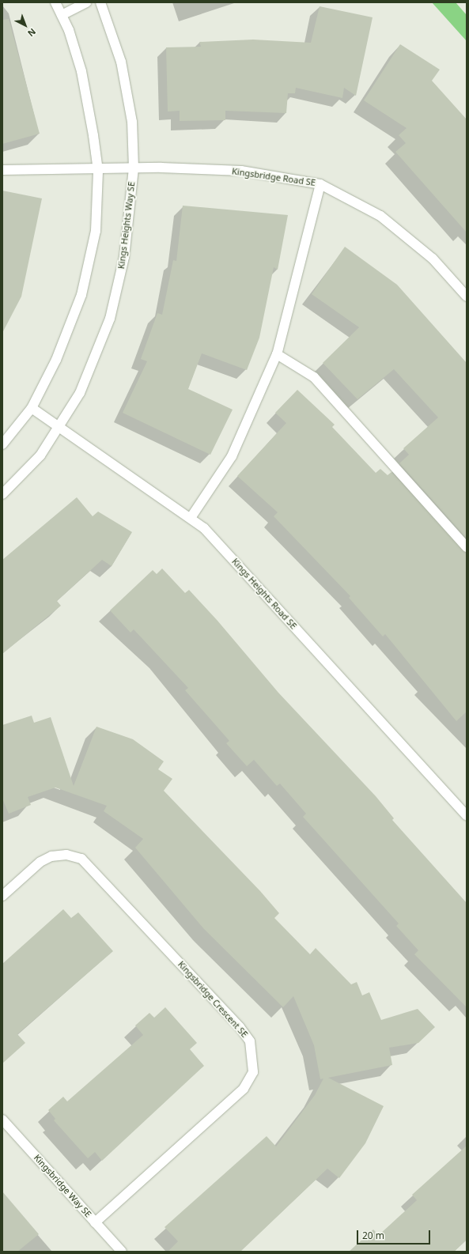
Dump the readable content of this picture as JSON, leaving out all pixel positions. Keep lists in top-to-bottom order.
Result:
{
  "streets": {
    "street": [
      "Kingsbridge Road SE",
      "Kings Heights Way SE",
      "Kings Heights Road SE",
      "Kingsbridge Crescent SE",
      "Kingsbridge Way SE"
    ]
  },
  "crossings": [
    ["Kingsbridge Road SE", "Kings Heights Way SE"],
    ["Kings Heights Way SE", "Kings Heights Road SE"],
    ["Kingsbridge Crescent SE", "Kingsbridge Way SE"]
  ],
  "scale_bar": "20 m",
  "north": "bottom right"
}
